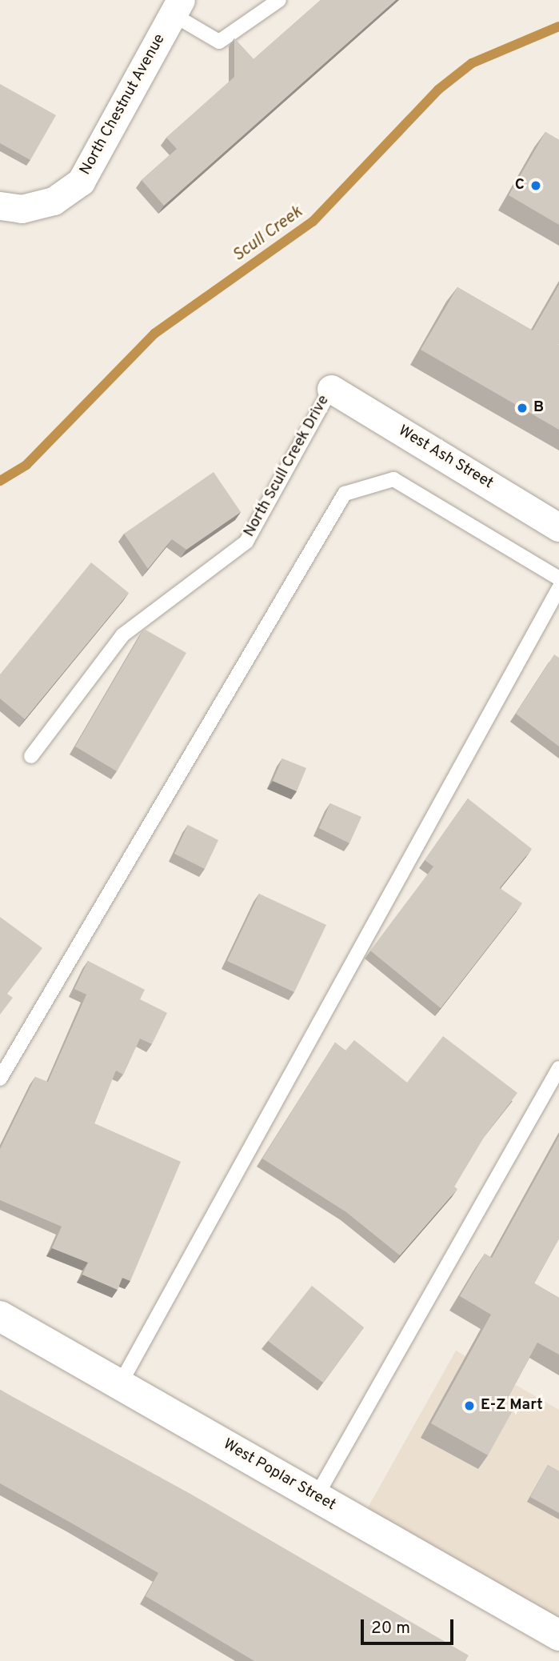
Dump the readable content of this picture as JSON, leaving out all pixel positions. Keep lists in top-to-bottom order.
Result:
{
  "streets": {
    "street": ["North Chestnut Avenue", "West Ash Street", "West Poplar Street"],
    "lane": ["North Scull Creek Drive"]
  },
  "crossings": [
    ["West Ash Street", "North Scull Creek Drive"]
  ],
  "water": ["Scull Creek"],
  "places": ["C", "B", "E-Z Mart"],
  "scale_bar": "20 m"
}
